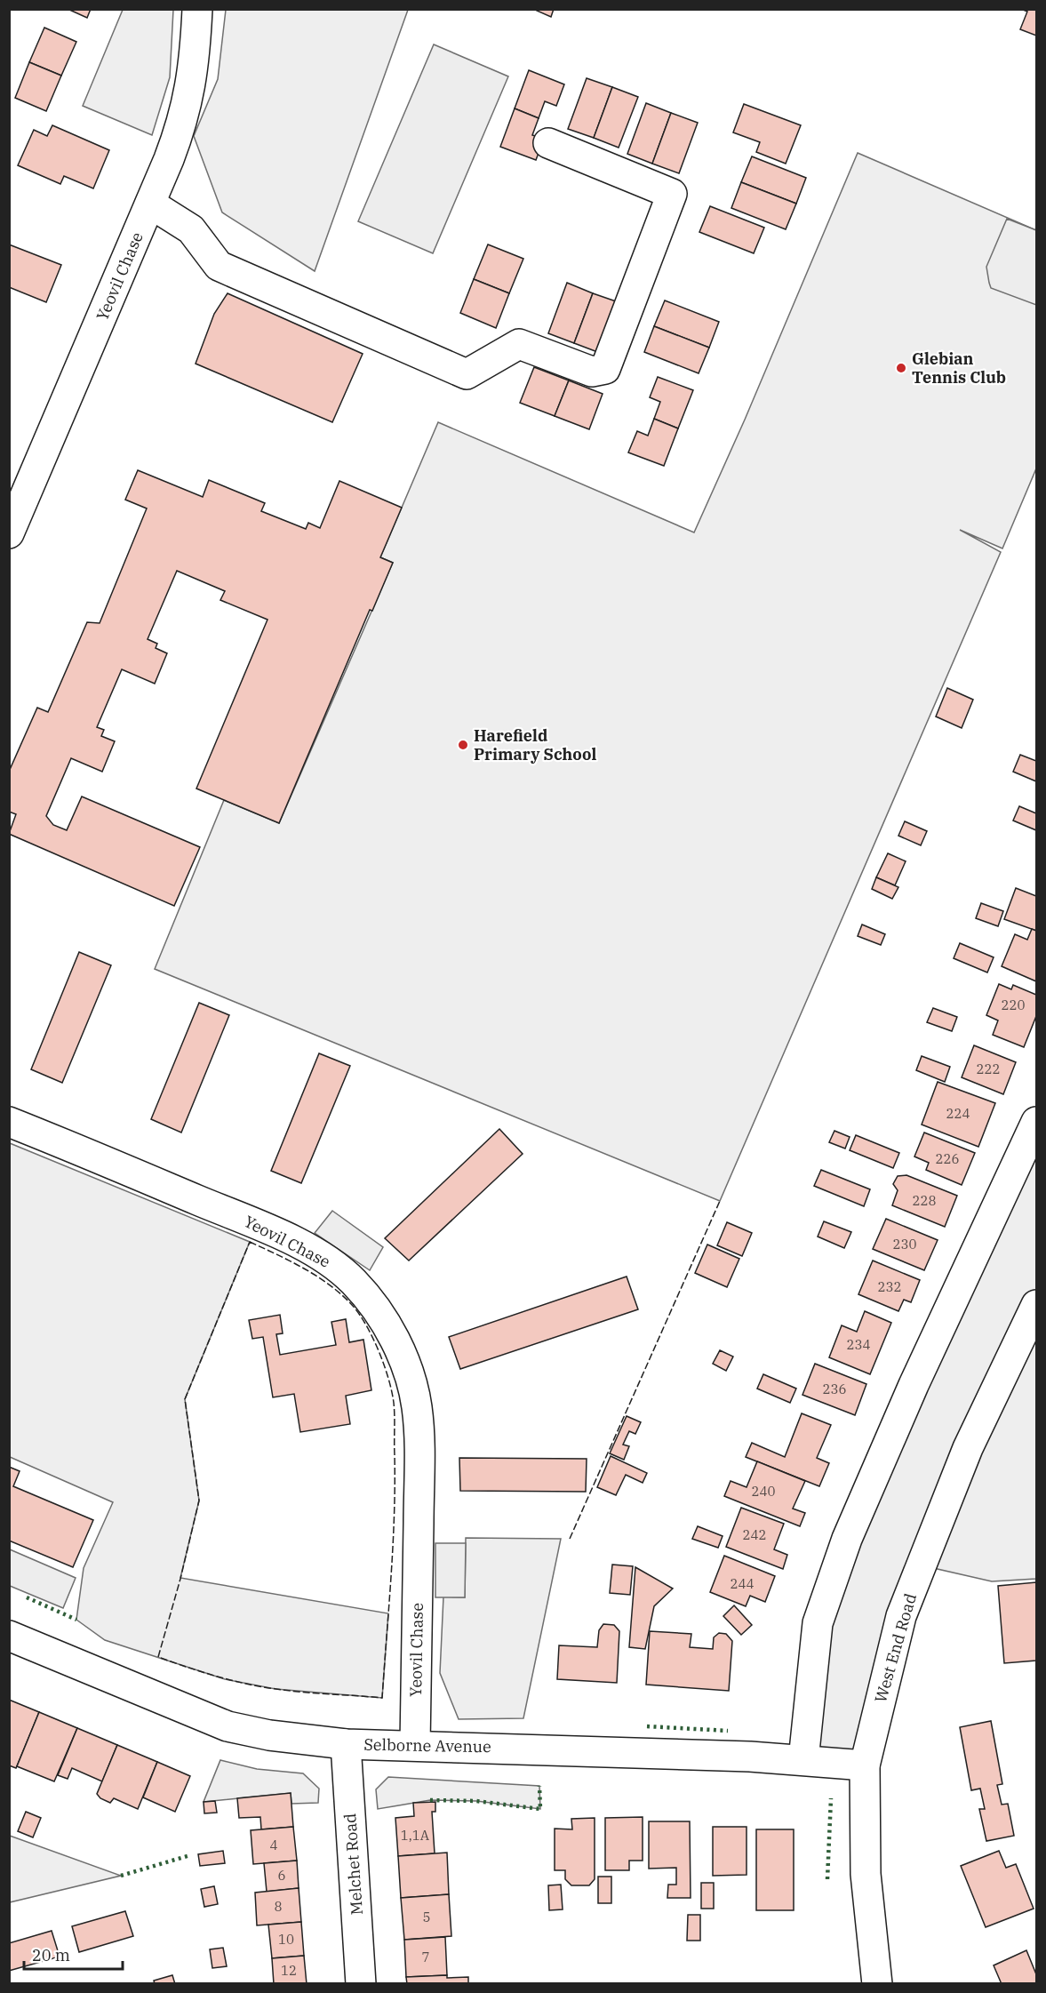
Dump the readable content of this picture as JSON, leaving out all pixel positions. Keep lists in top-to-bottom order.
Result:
{
  "streets": {
    "street": [
      "Yeovil Chase",
      "West End Road",
      "Selborne Avenue",
      "Melchet Road"
    ]
  },
  "crossings": [
    ["Yeovil Chase", "Selborne Avenue"],
    ["West End Road", "Selborne Avenue"],
    ["Selborne Avenue", "Melchet Road"]
  ],
  "places": ["Glebian Tennis Club", "Harefield Primary School"],
  "house_numbers": [
    "220",
    "222",
    "224",
    "226",
    "228",
    "230",
    "232",
    "234",
    "236",
    "240",
    "242",
    "244",
    "1,1A",
    "4",
    "6",
    "8",
    "5",
    "10",
    "7",
    "12"
  ],
  "scale_bar": "20 m"
}
